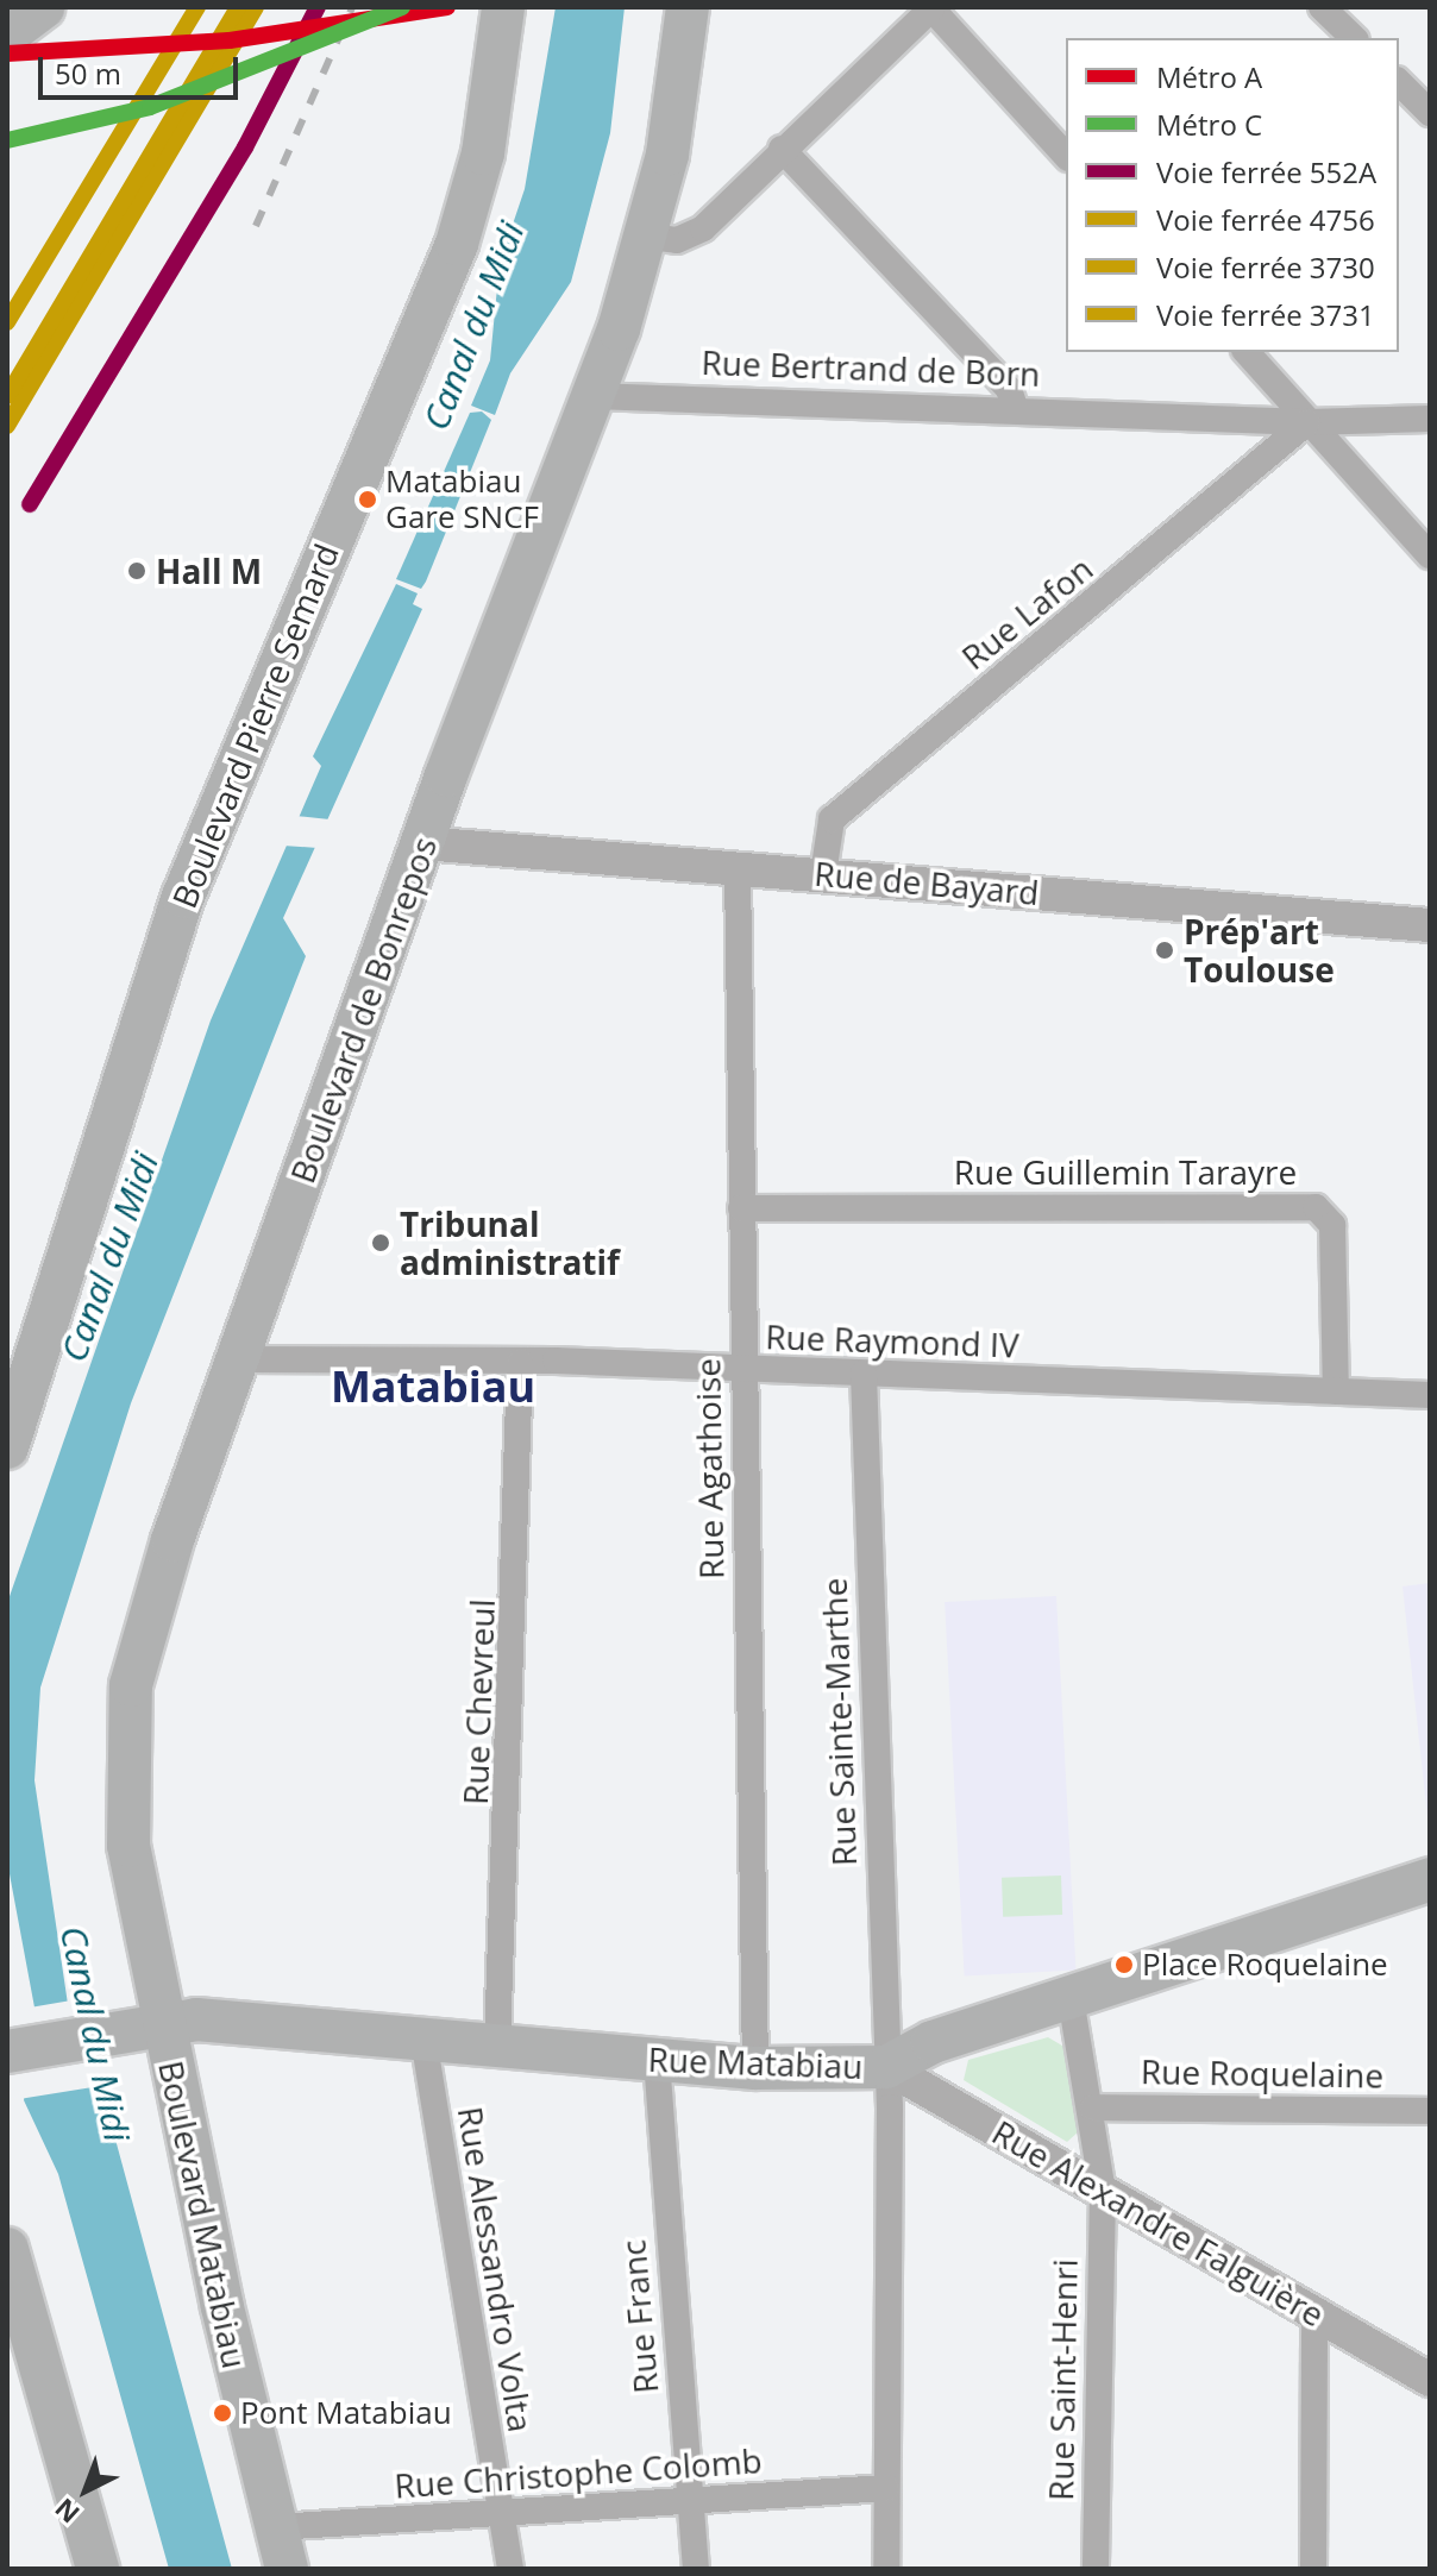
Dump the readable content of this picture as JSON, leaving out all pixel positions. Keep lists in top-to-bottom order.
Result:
{
  "streets": {
    "main road": [
      "Boulevard Pierre Semard",
      "Boulevard de Bonrepos",
      "Rue Matabiau",
      "Boulevard Matabiau"
    ],
    "street": [
      "Rue Bertrand de Born",
      "Rue Lafon",
      "Rue de Bayard",
      "Rue Guillemin Tarayre",
      "Rue Raymond IV",
      "Rue Agathoise",
      "Rue Chevreul",
      "Rue Sainte-Marthe",
      "Rue Roquelaine",
      "Rue Alexandre Falguière",
      "Rue Alessandro Volta",
      "Rue Franc",
      "Rue Saint-Henri",
      "Rue Christophe Colomb"
    ]
  },
  "crossings": [
    ["Rue Bertrand de Born", "Rue Lafon"],
    ["Rue Bertrand de Born", "Boulevard de Bonrepos"],
    ["Rue Lafon", "Rue de Bayard"],
    ["Rue de Bayard", "Boulevard de Bonrepos"],
    ["Rue de Bayard", "Rue Agathoise"],
    ["Boulevard de Bonrepos", "Rue Raymond IV"],
    ["Boulevard de Bonrepos", "Rue Matabiau"],
    ["Boulevard de Bonrepos", "Boulevard Matabiau"],
    ["Rue Guillemin Tarayre", "Rue Raymond IV"],
    ["Rue Guillemin Tarayre", "Rue Agathoise"],
    ["Rue Raymond IV", "Rue Agathoise"],
    ["Rue Raymond IV", "Rue Chevreul"],
    ["Rue Raymond IV", "Rue Sainte-Marthe"],
    ["Rue Agathoise", "Rue Matabiau"],
    ["Rue Chevreul", "Rue Matabiau"],
    ["Rue Sainte-Marthe", "Rue Matabiau"],
    ["Rue Sainte-Marthe", "Rue Alexandre Falguière"],
    ["Rue Sainte-Marthe", "Rue Christophe Colomb"],
    ["Rue Matabiau", "Boulevard Matabiau"],
    ["Rue Matabiau", "Rue Alexandre Falguière"],
    ["Rue Matabiau", "Rue Alessandro Volta"],
    ["Rue Matabiau", "Rue Franc"],
    ["Boulevard Matabiau", "Rue Christophe Colomb"],
    ["Rue Alexandre Falguière", "Rue Saint-Henri"],
    ["Rue Alessandro Volta", "Rue Christophe Colomb"],
    ["Rue Franc", "Rue Christophe Colomb"]
  ],
  "districts": ["Matabiau"],
  "water": ["Canal du Midi"],
  "places": [
    "Matabiau Gare SNCF",
    "Hall M",
    "Prép'art Toulouse",
    "Tribunal administratif",
    "Place Roquelaine",
    "Pont Matabiau"
  ],
  "lines": [
    "metro line A",
    "metro line C",
    "rail line 552A",
    "rail line 4756",
    "rail line 3730",
    "rail line 3731"
  ],
  "legend": [
    "Métro A",
    "Métro C",
    "Voie ferrée 552A",
    "Voie ferrée 4756",
    "Voie ferrée 3730",
    "Voie ferrée 3731"
  ],
  "scale_bar": "50 m",
  "north": "bottom left"
}
